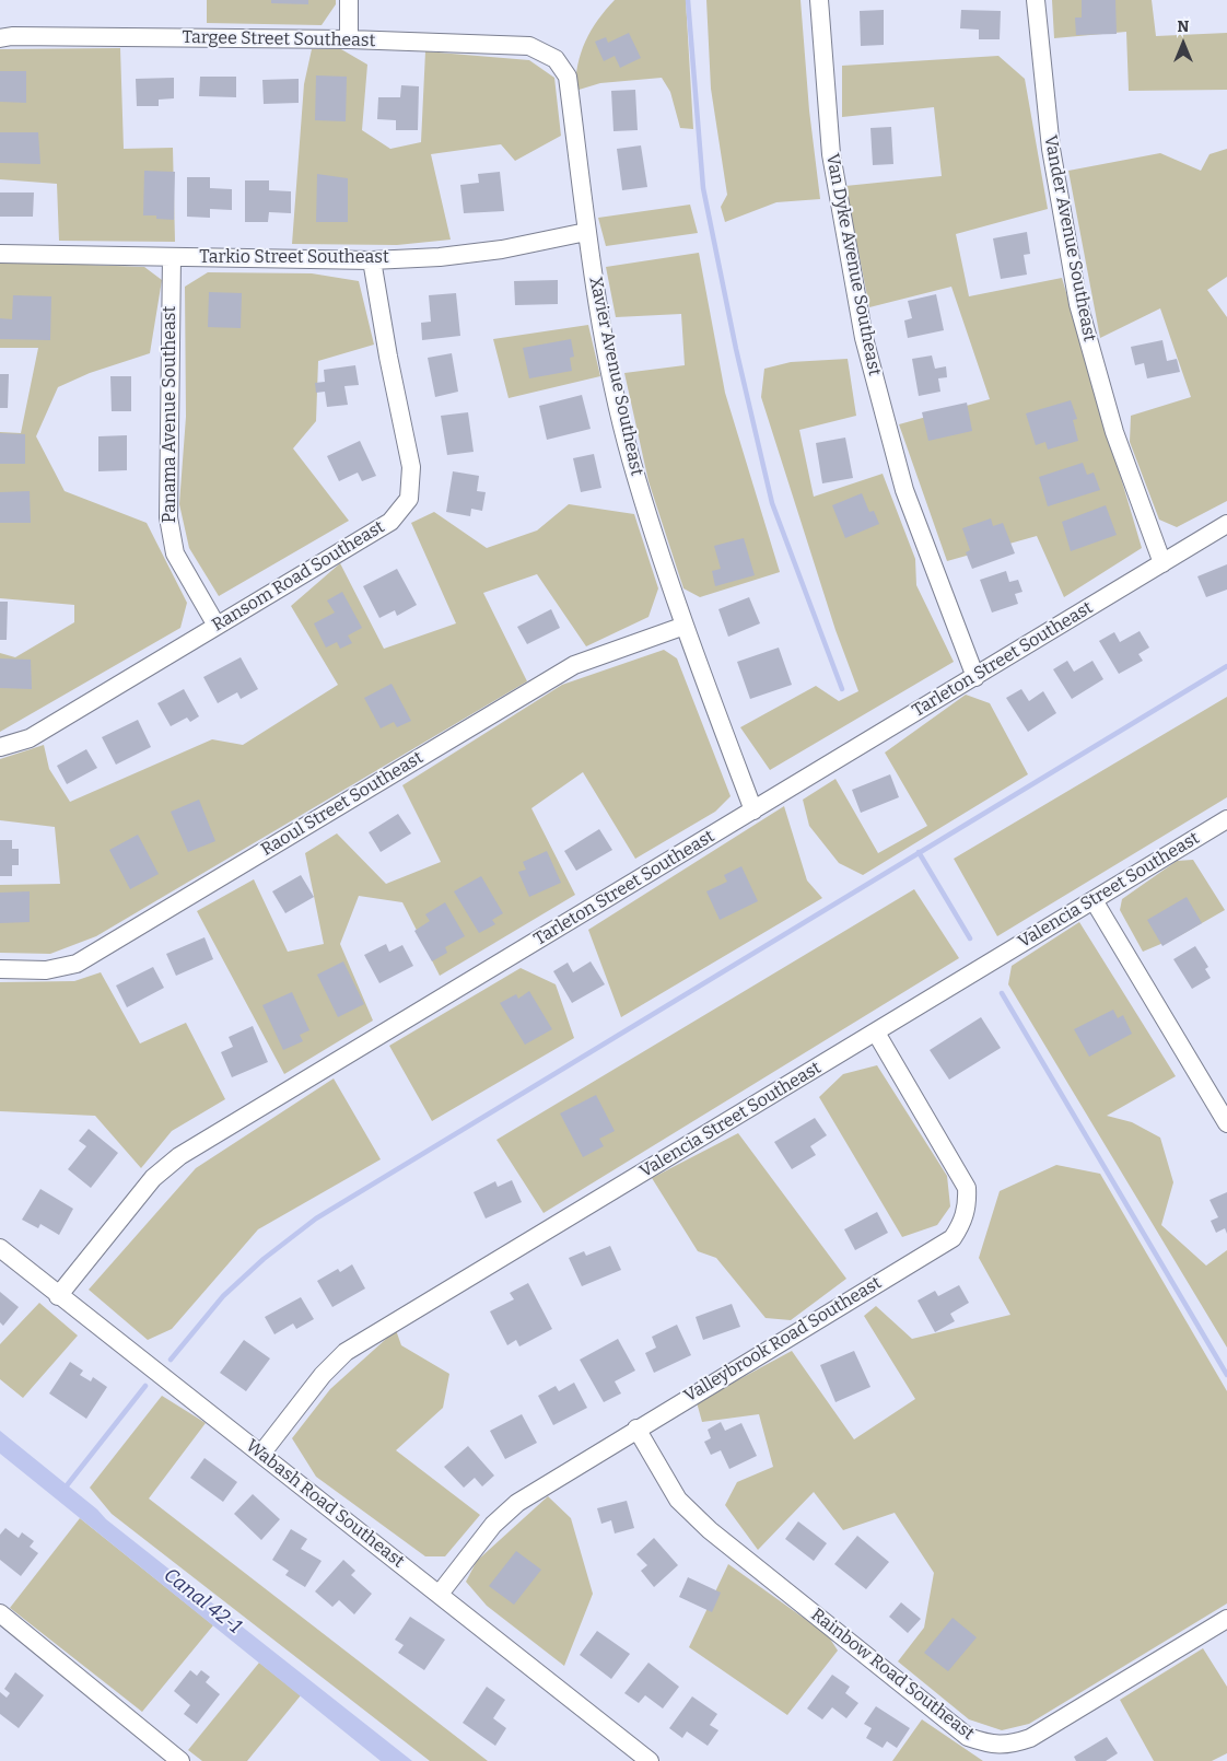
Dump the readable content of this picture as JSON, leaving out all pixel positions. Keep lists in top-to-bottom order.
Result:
{
  "streets": {
    "street": [
      "Targee Street Southeast",
      "Vander Avenue Southeast",
      "Tarkio Street Southeast",
      "Van Dyke Avenue Southeast",
      "Xavier Avenue Southeast",
      "Panama Avenue Southeast",
      "Ransom Road Southeast",
      "Tarleton Street Southeast",
      "Raoul Street Southeast",
      "Valencia Street Southeast",
      "Valleybrook Road Southeast",
      "Wabash Road Southeast",
      "Rainbow Road Southeast"
    ]
  },
  "crossings": [
    ["Targee Street Southeast", "Xavier Avenue Southeast"],
    ["Vander Avenue Southeast", "Tarleton Street Southeast"],
    ["Tarkio Street Southeast", "Xavier Avenue Southeast"],
    ["Tarkio Street Southeast", "Panama Avenue Southeast"],
    ["Tarkio Street Southeast", "Ransom Road Southeast"],
    ["Van Dyke Avenue Southeast", "Tarleton Street Southeast"],
    ["Xavier Avenue Southeast", "Tarleton Street Southeast"],
    ["Xavier Avenue Southeast", "Raoul Street Southeast"],
    ["Panama Avenue Southeast", "Ransom Road Southeast"],
    ["Tarleton Street Southeast", "Wabash Road Southeast"],
    ["Valencia Street Southeast", "Valleybrook Road Southeast"],
    ["Valencia Street Southeast", "Wabash Road Southeast"],
    ["Valleybrook Road Southeast", "Wabash Road Southeast"],
    ["Valleybrook Road Southeast", "Rainbow Road Southeast"]
  ],
  "water": ["Canal 42-1"],
  "north": "top"
}
